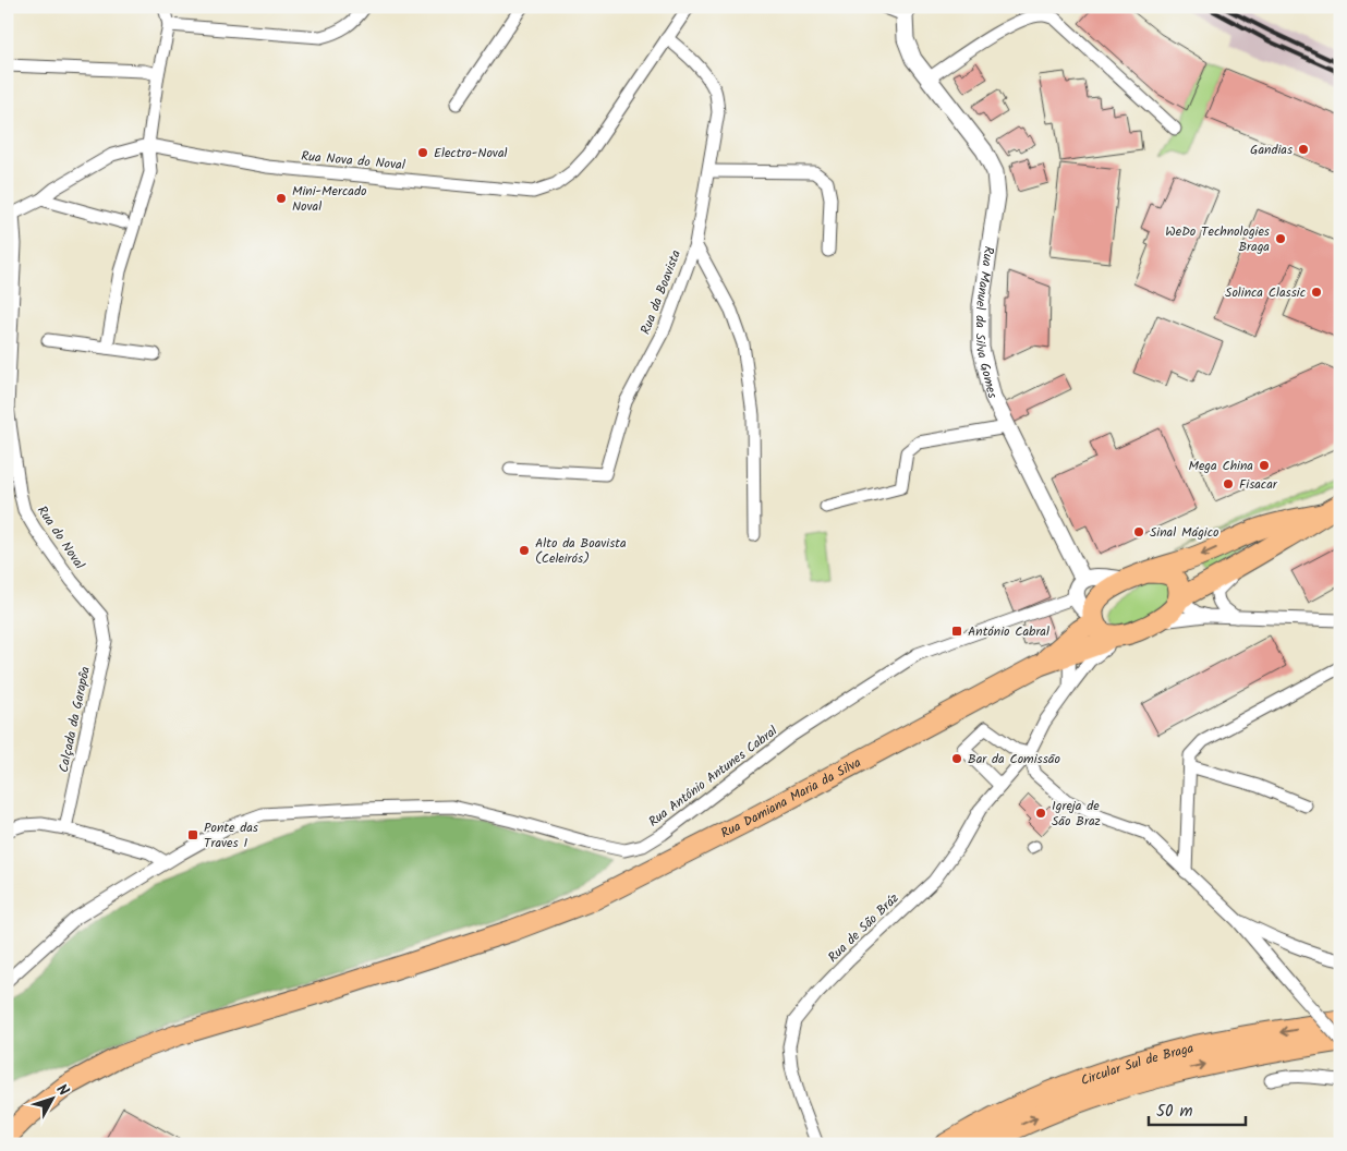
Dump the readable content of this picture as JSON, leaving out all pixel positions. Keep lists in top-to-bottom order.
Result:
{
  "streets": {
    "highway": ["Circular Sul de Braga"],
    "main road": ["Rua Damiana Maria da Silva"],
    "street": [
      "Rua Nova do Noval",
      "Rua da Boavista",
      "Rua Manuel da Silva Gomes",
      "Rua do Noval",
      "Calçada da Garapôa",
      "Rua António Antunes Cabral",
      "Rua de São Bráz"
    ]
  },
  "crossings": [
    ["Rua Nova do Noval", "Rua da Boavista"],
    ["Rua do Noval", "Calçada da Garapôa"],
    ["Rua António Antunes Cabral", "Rua Damiana Maria da Silva"],
    ["Rua Damiana Maria da Silva", "Rua de São Bráz"]
  ],
  "places": {
    "other": [
      "Gandias",
      "Electro-Noval",
      "Mini-Mercado Noval",
      "WeDo Technologies Braga",
      "Solinca Classic",
      "Mega China",
      "Fisacar",
      "Sinal Mágico",
      "Alto da Boavista (Celeirós)",
      "Bar da Comissão",
      "Igreja de São Braz"
    ],
    "transit": ["António Cabral", "Ponte das Traves I"]
  },
  "scale_bar": "50 m",
  "north": "top right"
}
